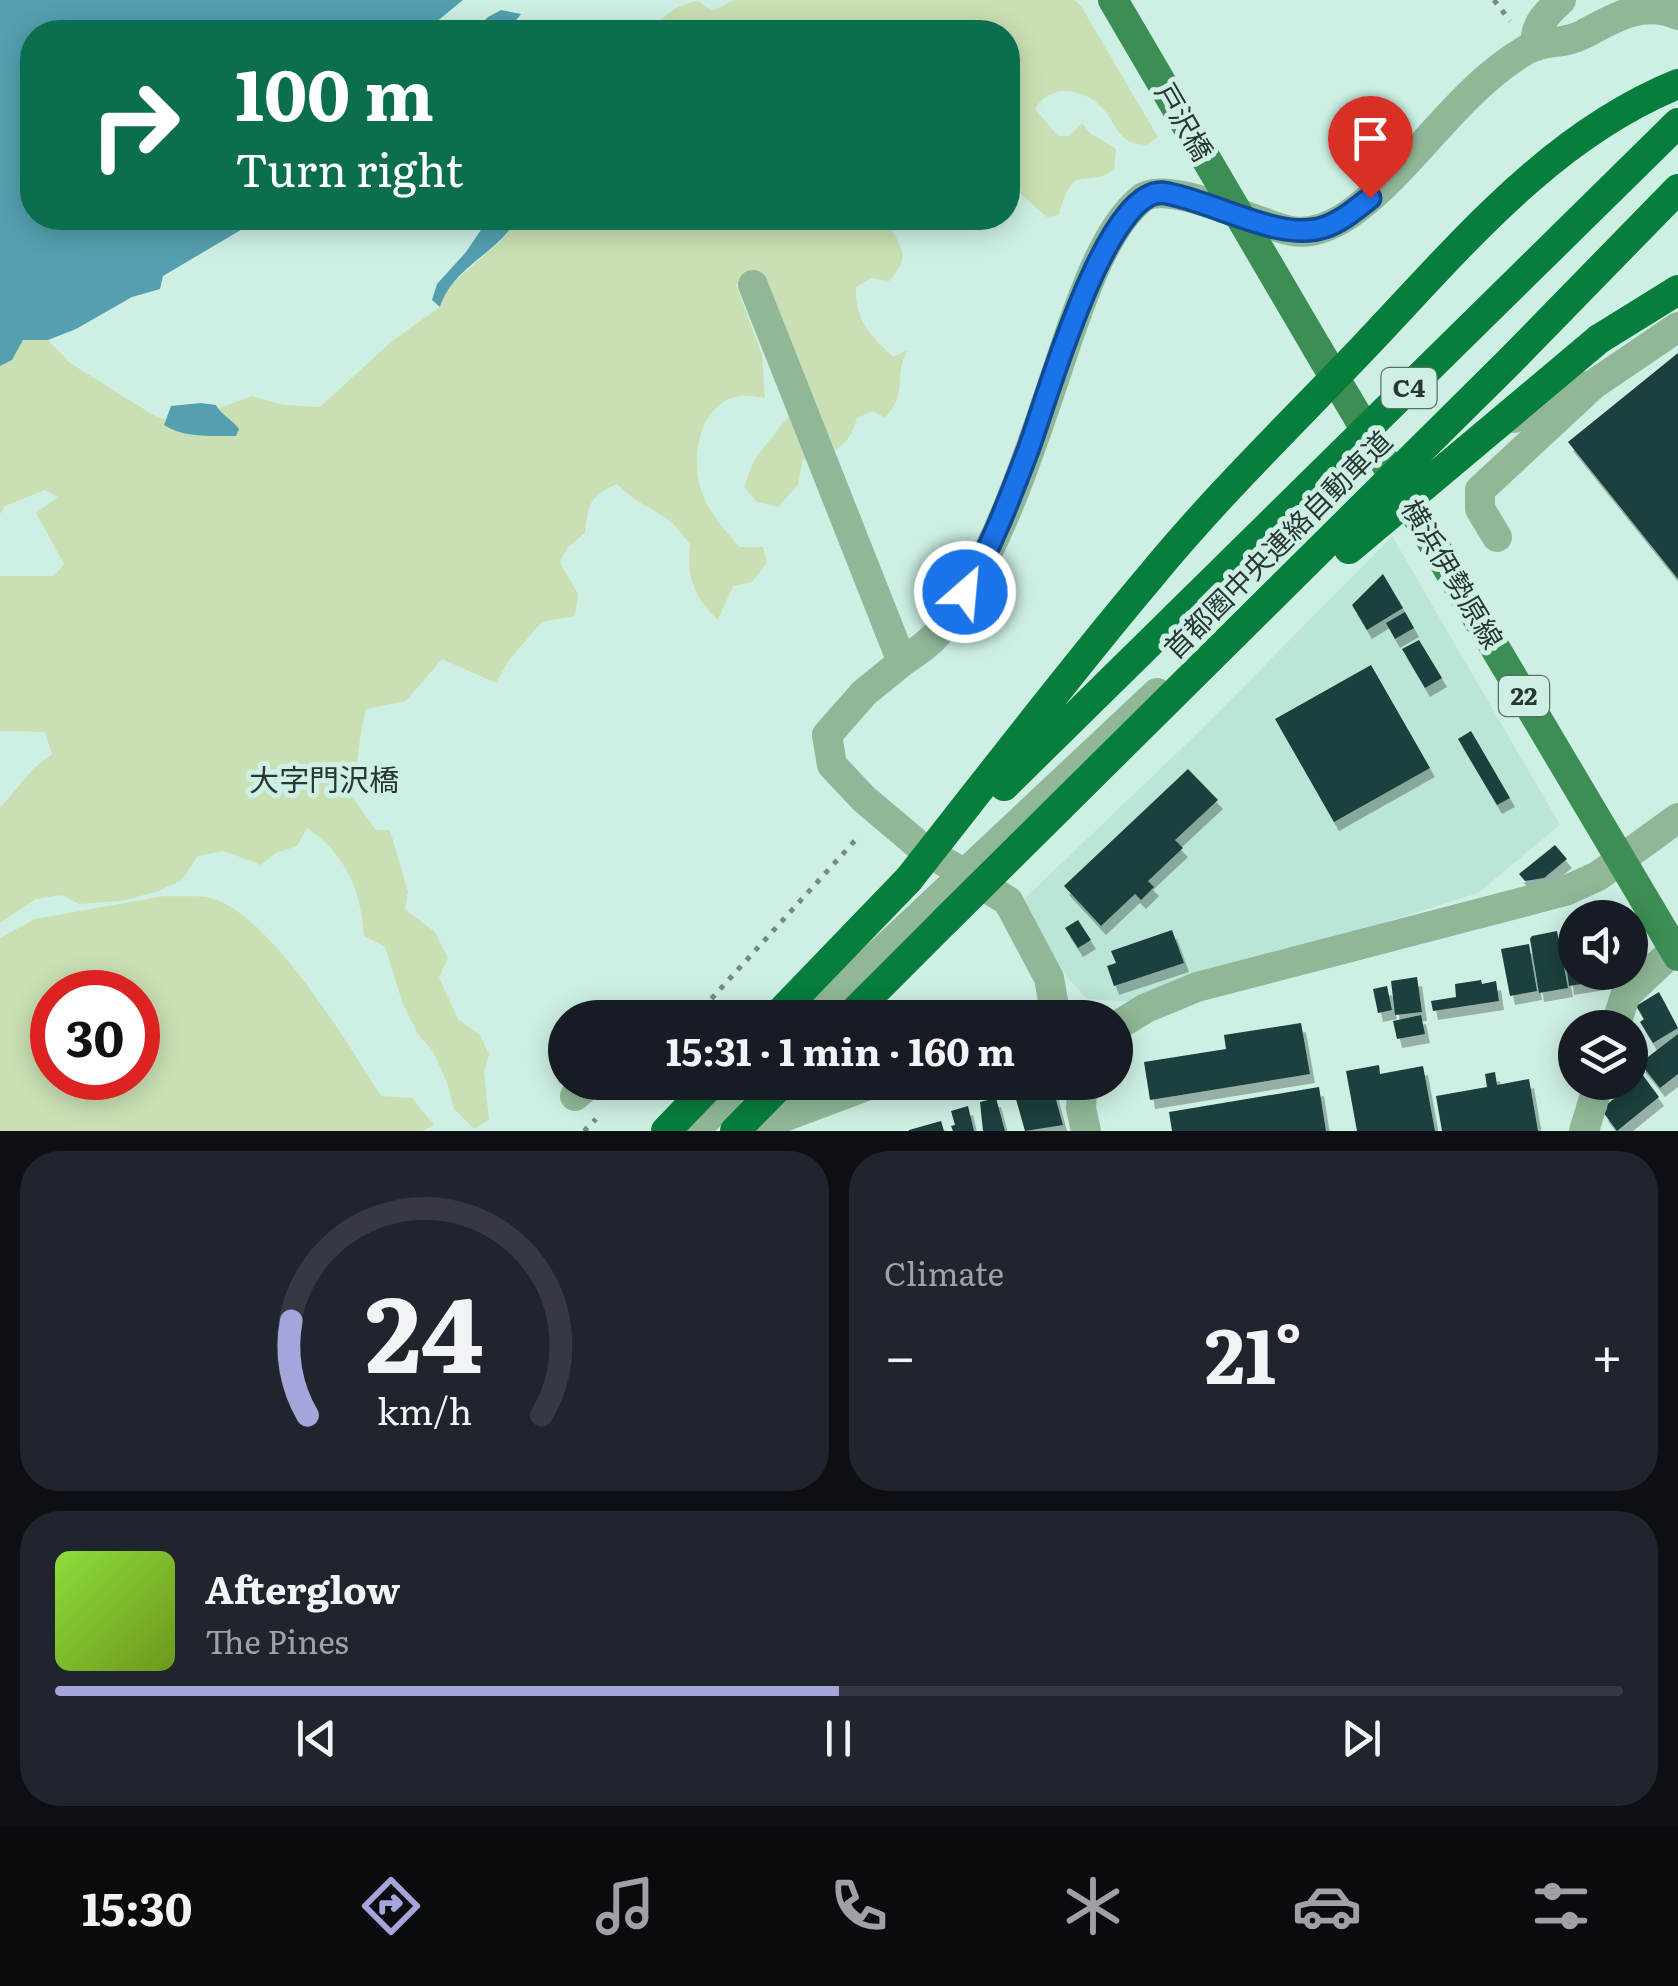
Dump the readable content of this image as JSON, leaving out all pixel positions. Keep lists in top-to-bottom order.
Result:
{
  "streets": {
    "highway": ["C4", "首都圏中央連絡自動車道"],
    "main road": ["戸沢橋", "横浜伊勢原線", "22"]
  },
  "crossings": [
    ["戸沢橋", "横浜伊勢原線"],
    ["C4", "首都圏中央連絡自動車道"]
  ],
  "districts": ["大字門沢橋"],
  "page": {
    "turn": ["100 m", "Turn right"],
    "limit": "30",
    "trip": "15:31 · 1 min · 160 m",
    "tile": "Climate",
    "heat": ["−", "21°", "+"],
    "song": ["Afterglow", "The Pines"],
    "tabs": "15:30",
    "gauge": ["24", "km/h"]
  }
}
